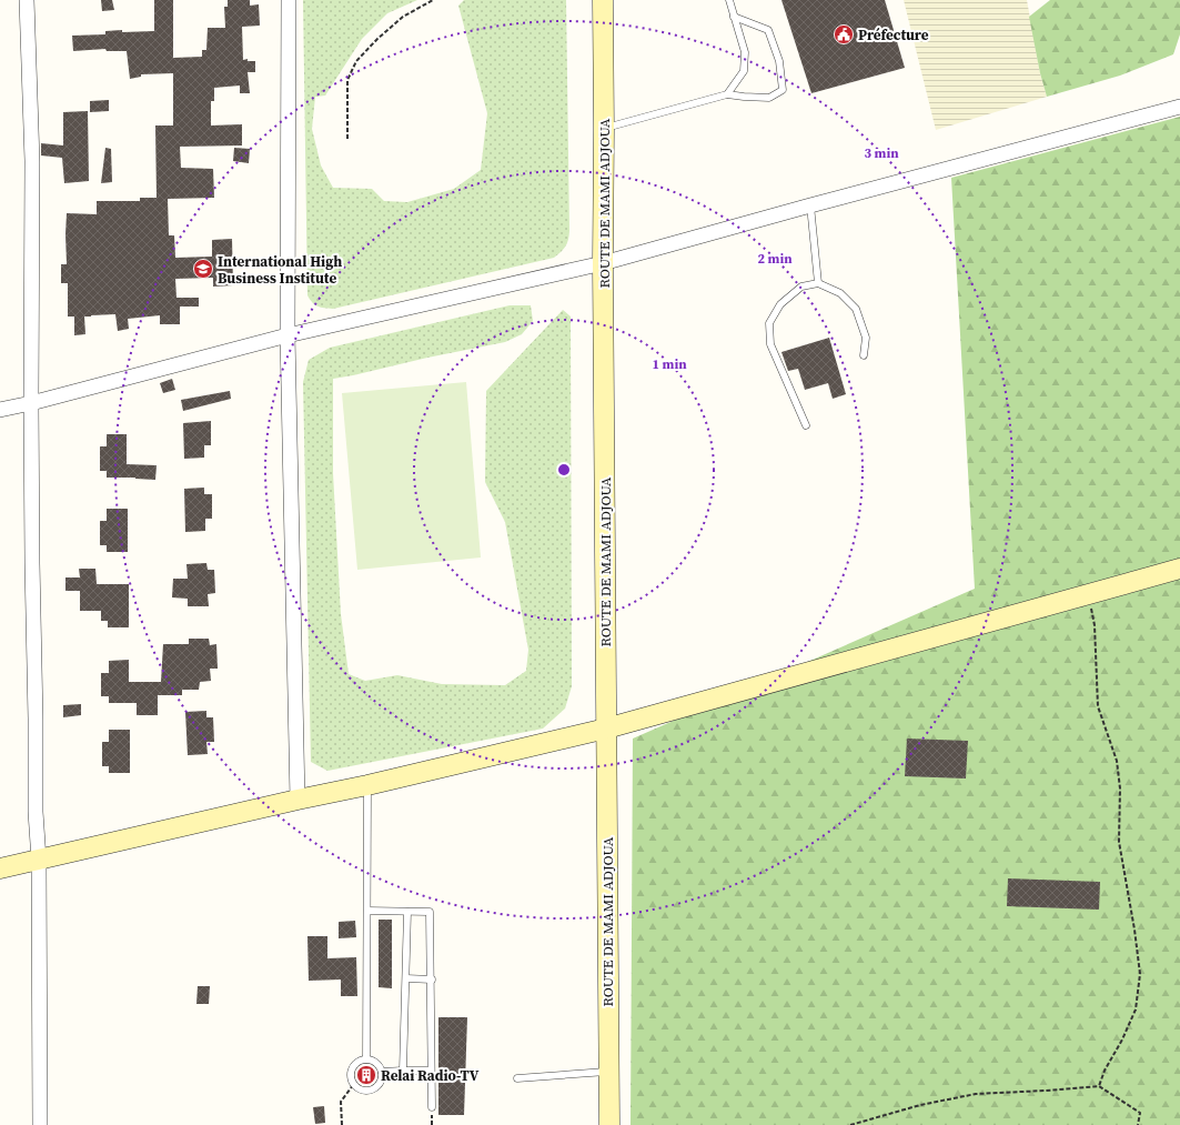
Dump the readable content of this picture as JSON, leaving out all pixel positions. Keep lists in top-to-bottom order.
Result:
{
  "streets": {
    "street": ["ROUTE DE MAMI ADJOUA"]
  },
  "places": {
    "public building": ["Préfecture"],
    "school or university": ["International High Business Institute"],
    "building": ["Relai Radio-TV"]
  },
  "rings": ["3 min", "2 min", "1 min"]
}
